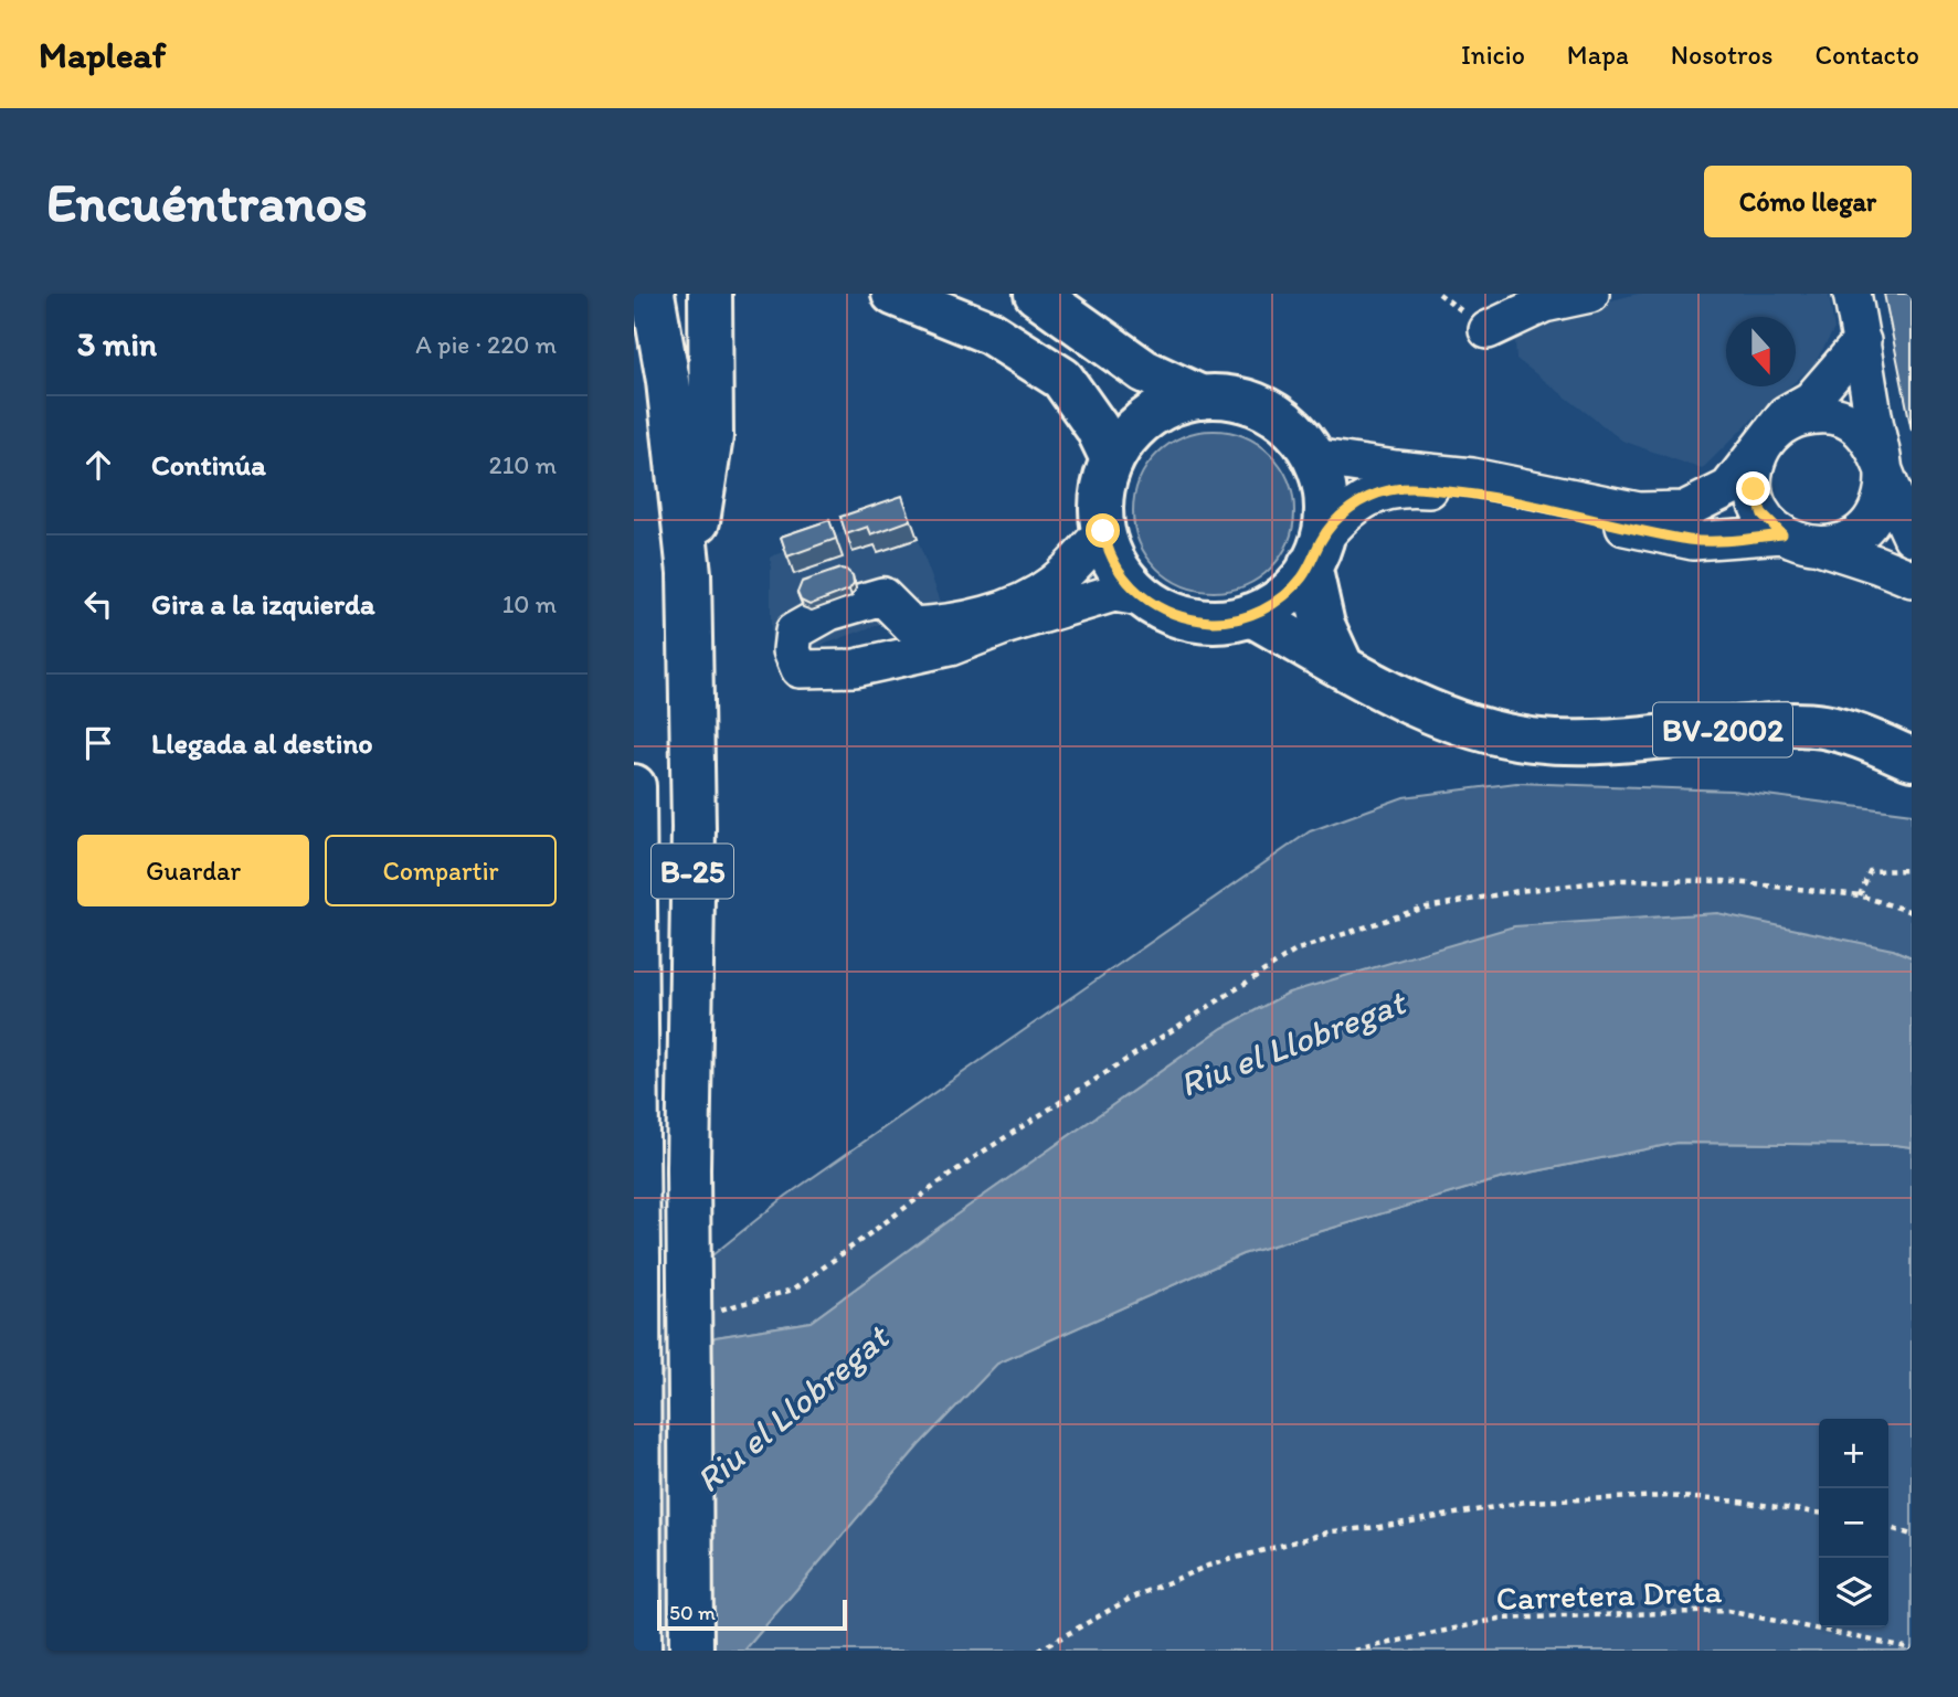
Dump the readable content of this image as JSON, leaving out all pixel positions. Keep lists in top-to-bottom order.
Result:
{
  "streets": {
    "main road": ["BV-2002", "B-25"],
    "path": ["Carretera Dreta"]
  },
  "water": ["Riu el Llobregat"],
  "scale_bar": "50 m",
  "north": "bottom",
  "page": {
    "header": "Mapleaf",
    "nav": [
      "Inicio",
      "Mapa",
      "Nosotros",
      "Contacto"
    ],
    "buttons": [
      "Cómo llegar",
      ["Guardar", "Compartir"]
    ],
    "title": "Encuéntranos",
    "heading": ["3 min", "A pie · 220 m"],
    "list": [
      ["Continúa", "210 m"],
      ["Gira a la izquierda", "10 m"],
      "Llegada al destino"
    ],
    "map_buttons": ["+", "−"],
    "scale": "50 m"
  }
}
